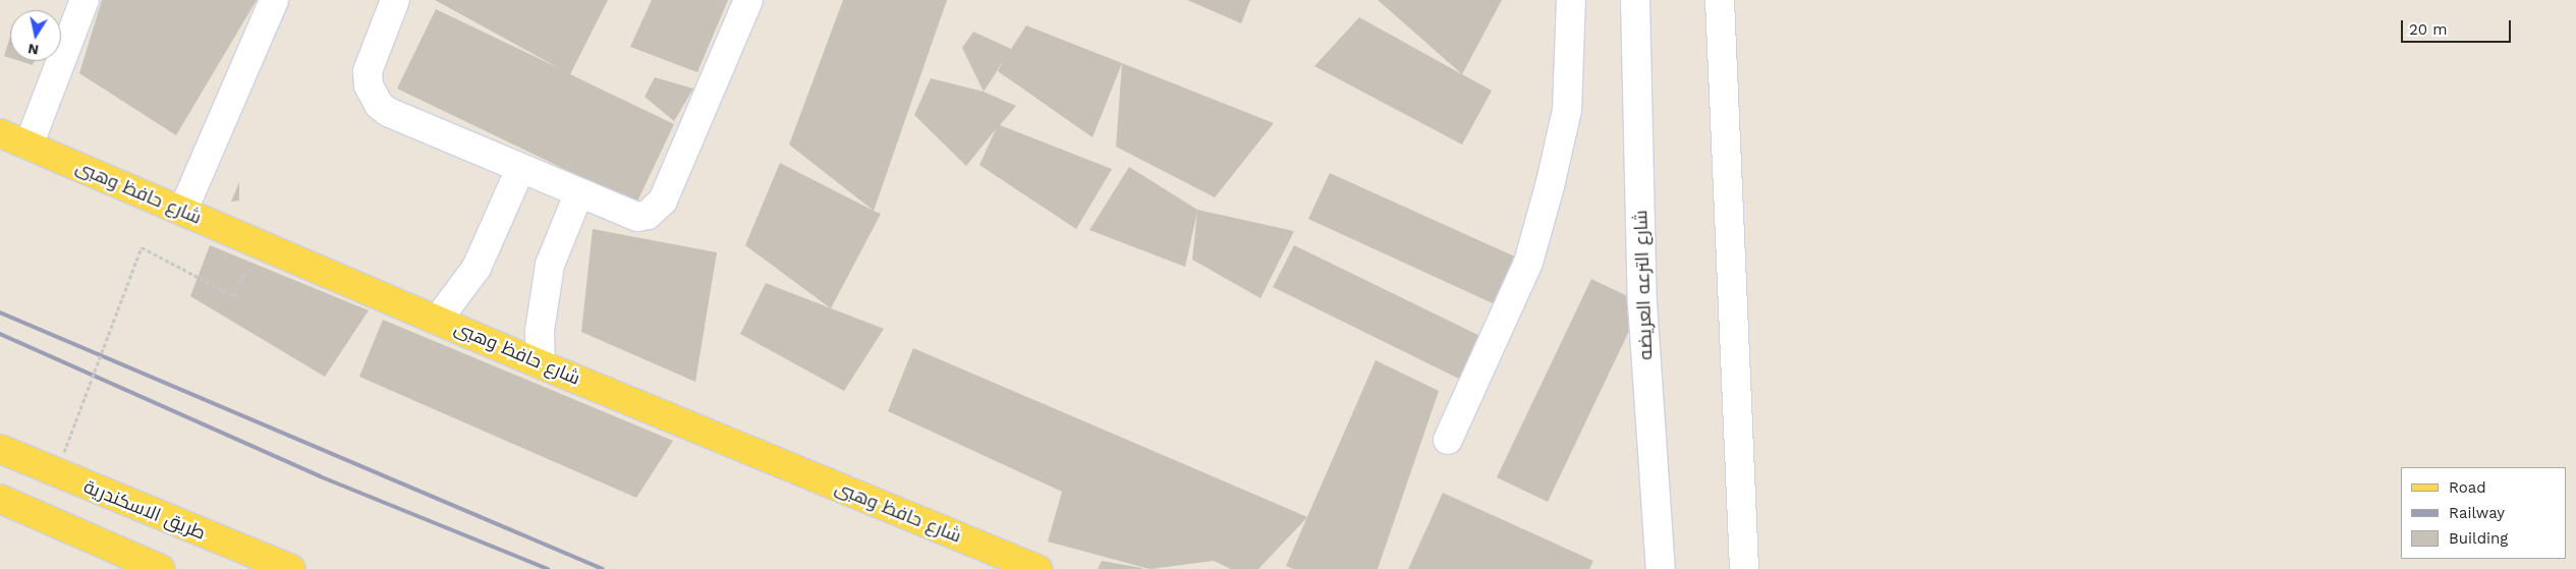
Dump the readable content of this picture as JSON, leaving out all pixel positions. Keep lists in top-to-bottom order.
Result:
{
  "streets": {
    "main road": ["شارع حافظ وهبى", "طريق الاسكندرية"],
    "street": ["شارع الترعه العريضه"]
  },
  "legend": ["Road", "Railway", "Building"],
  "scale_bar": "20 m",
  "north": "bottom"
}
